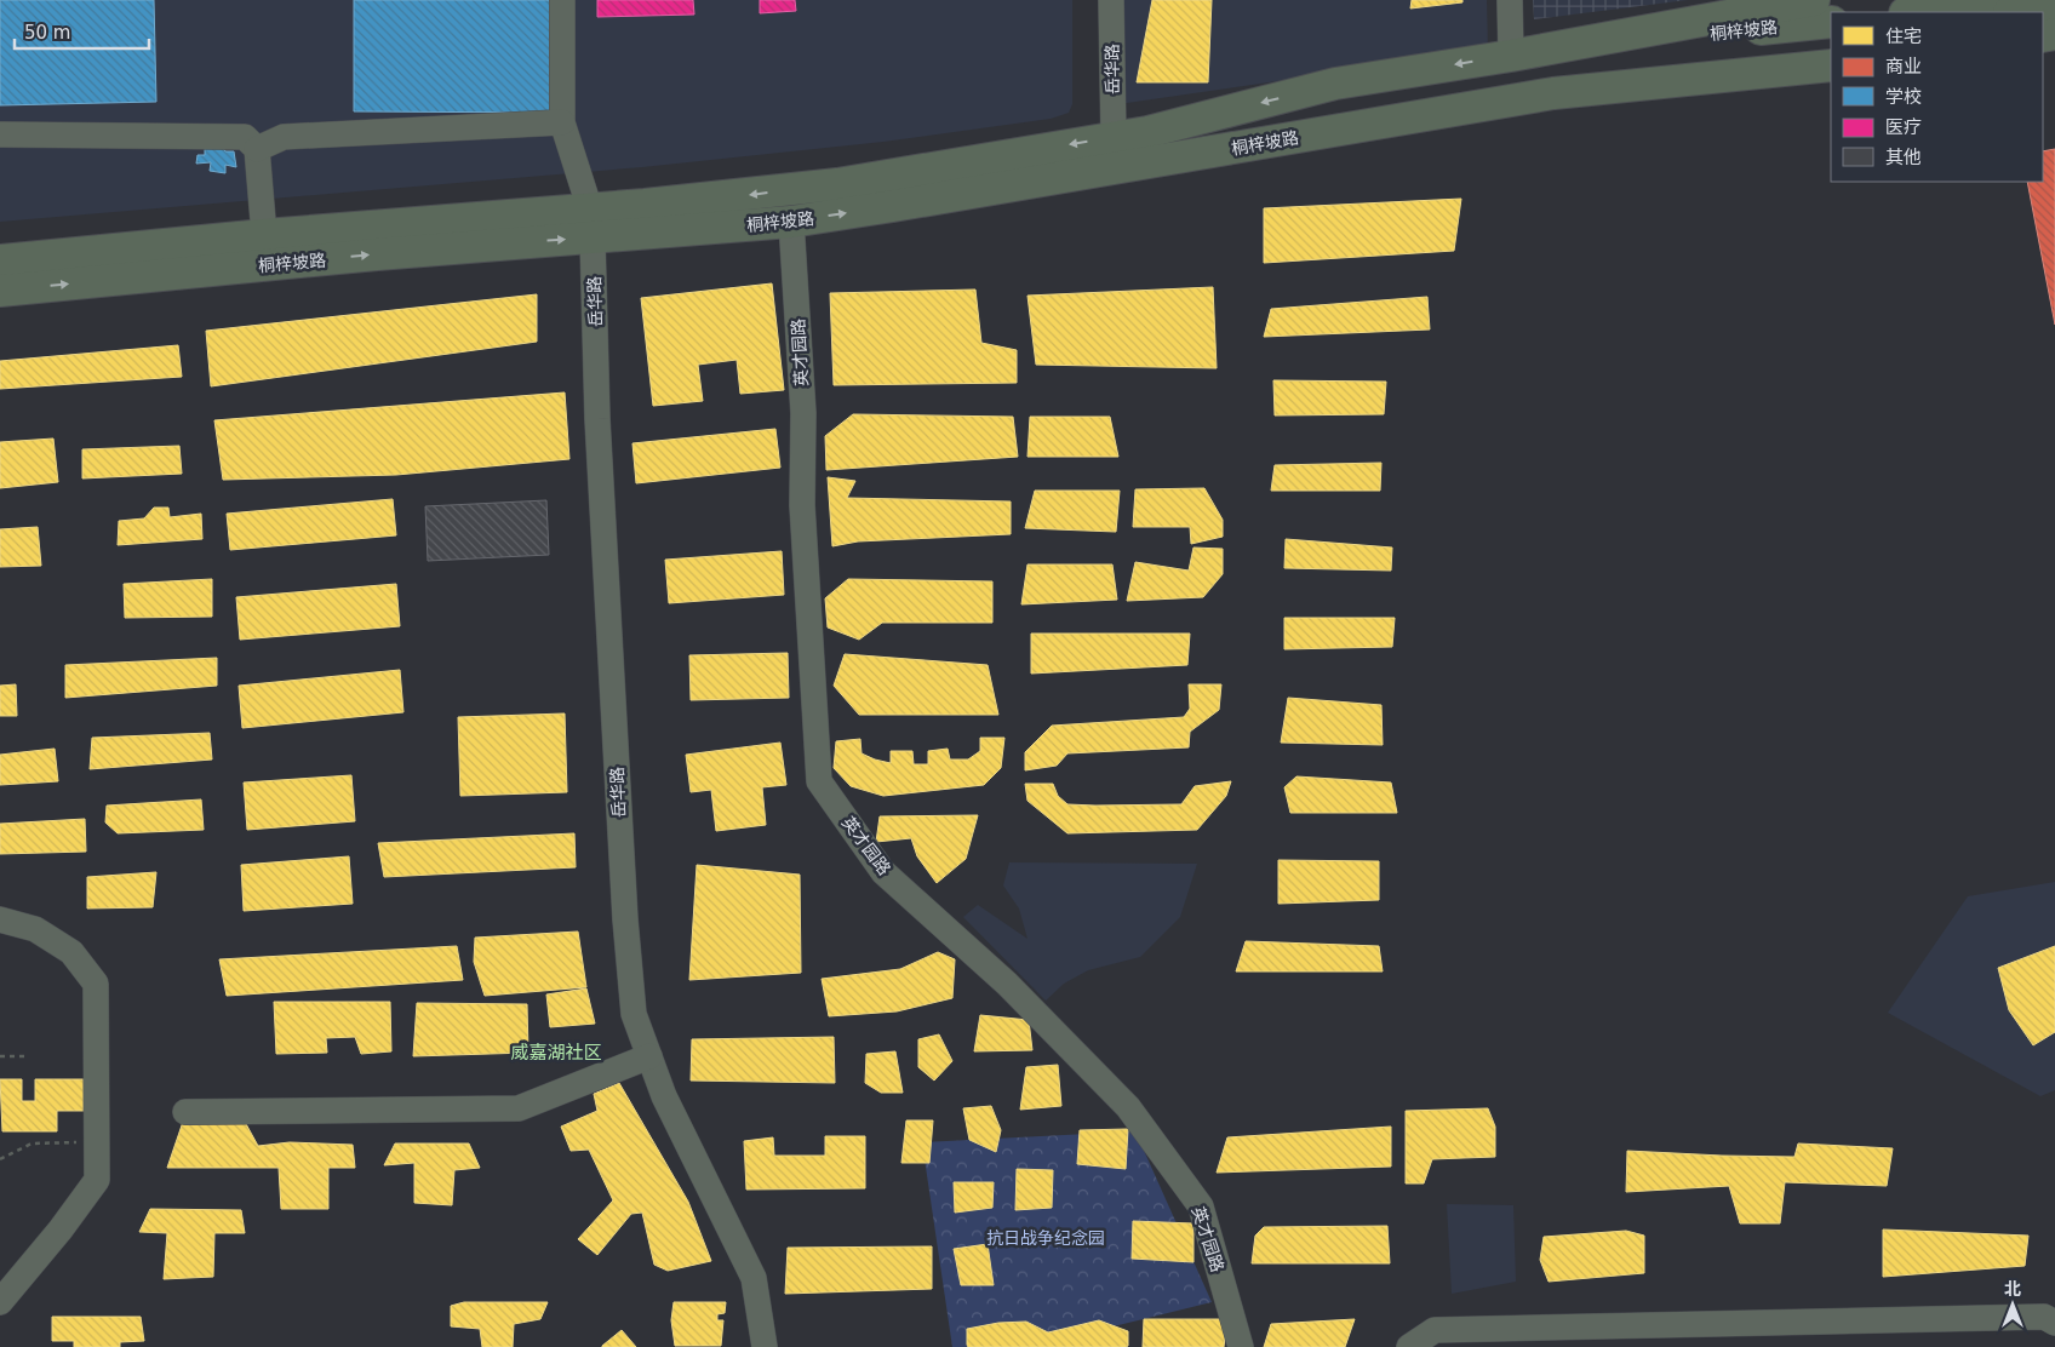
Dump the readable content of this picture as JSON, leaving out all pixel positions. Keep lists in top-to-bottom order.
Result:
{
  "streets": {
    "main road": ["桐梓坡路"],
    "street": ["岳华路", "英才园路"]
  },
  "crossings": [
    ["桐梓坡路", "岳华路"],
    ["桐梓坡路", "英才园路"]
  ],
  "districts": ["威嘉湖社区"],
  "parks": ["抗日战争纪念园"],
  "legend": [
    "住宅",
    "商业",
    "学校",
    "医疗",
    "其他"
  ],
  "scale_bar": "50 m",
  "north": "top"
}
